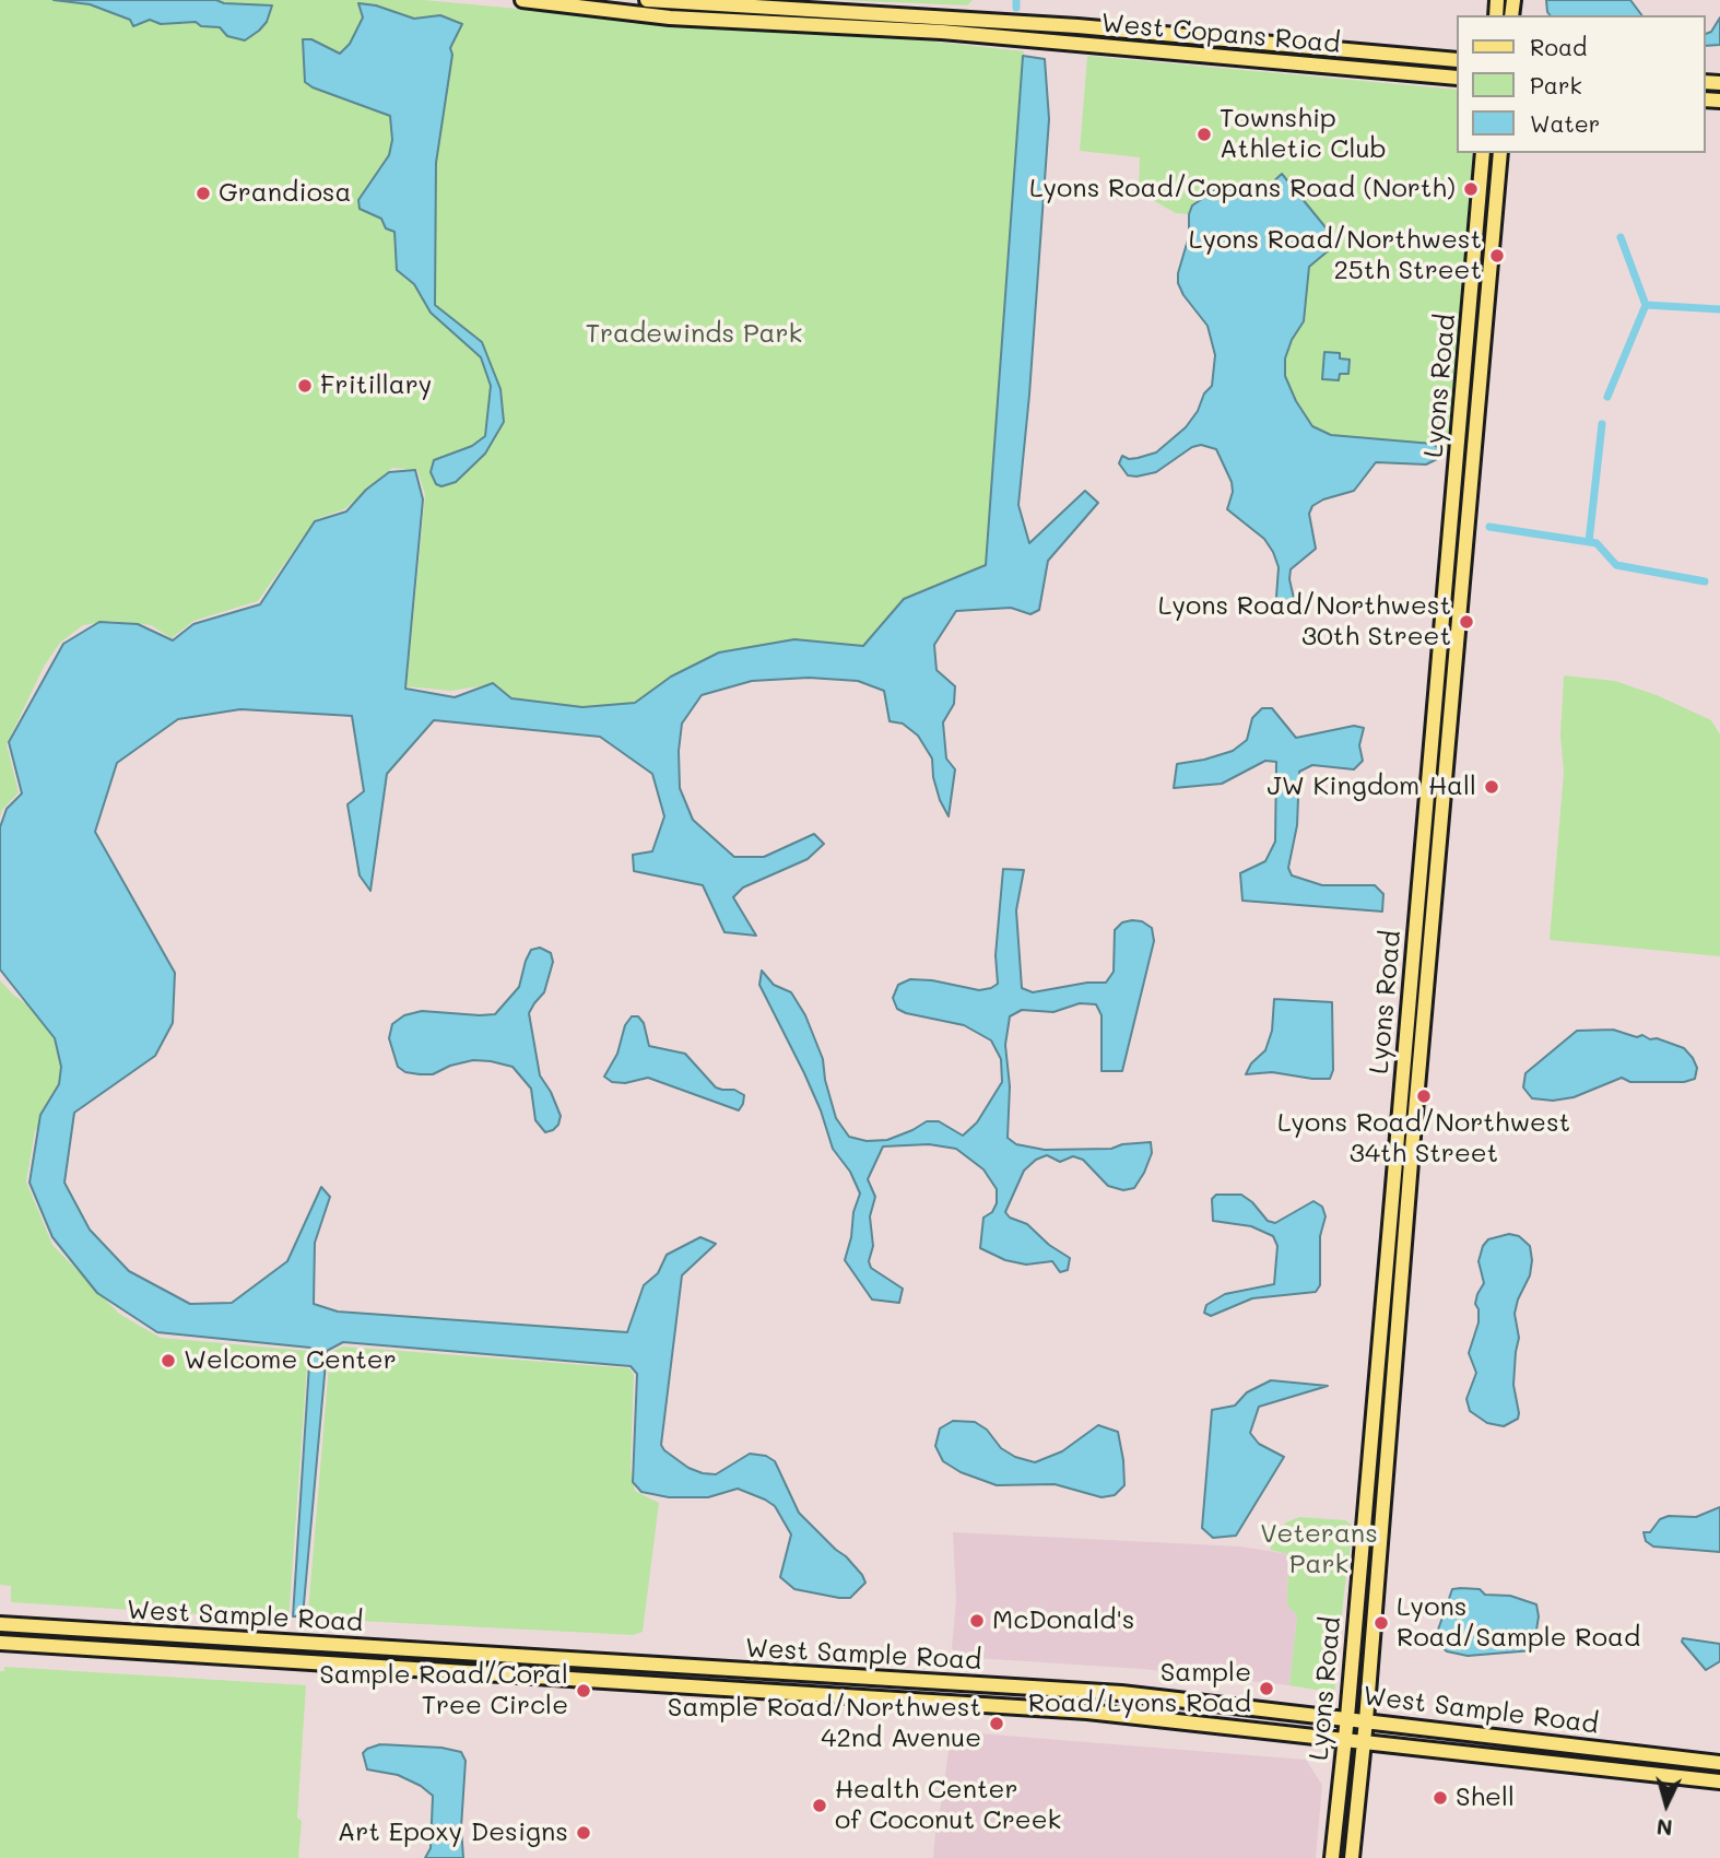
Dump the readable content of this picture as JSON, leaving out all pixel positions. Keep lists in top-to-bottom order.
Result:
{
  "streets": {
    "main road": ["West Copans Road", "Lyons Road", "West Sample Road"]
  },
  "crossings": [
    ["Lyons Road", "West Sample Road"]
  ],
  "parks": ["Tradewinds Park", "Veterans Park"],
  "places": [
    "Township Athletic Club",
    "Lyons Road/Copans Road (North)",
    "Grandiosa",
    "Lyons Road/Northwest 25th Street",
    "Fritillary",
    "Lyons Road/Northwest 30th Street",
    "JW Kingdom Hall",
    "Lyons Road/Northwest 34th Street",
    "Welcome Center",
    "McDonald's",
    "Lyons Road/Sample Road",
    "Sample Road/Lyons Road",
    "Sample Road/Coral Tree Circle",
    "Sample Road/Northwest 42nd Avenue",
    "Shell",
    "Health Center of Coconut Creek",
    "Art Epoxy Designs"
  ],
  "legend": ["Road", "Park", "Water"],
  "north": "bottom"
}
